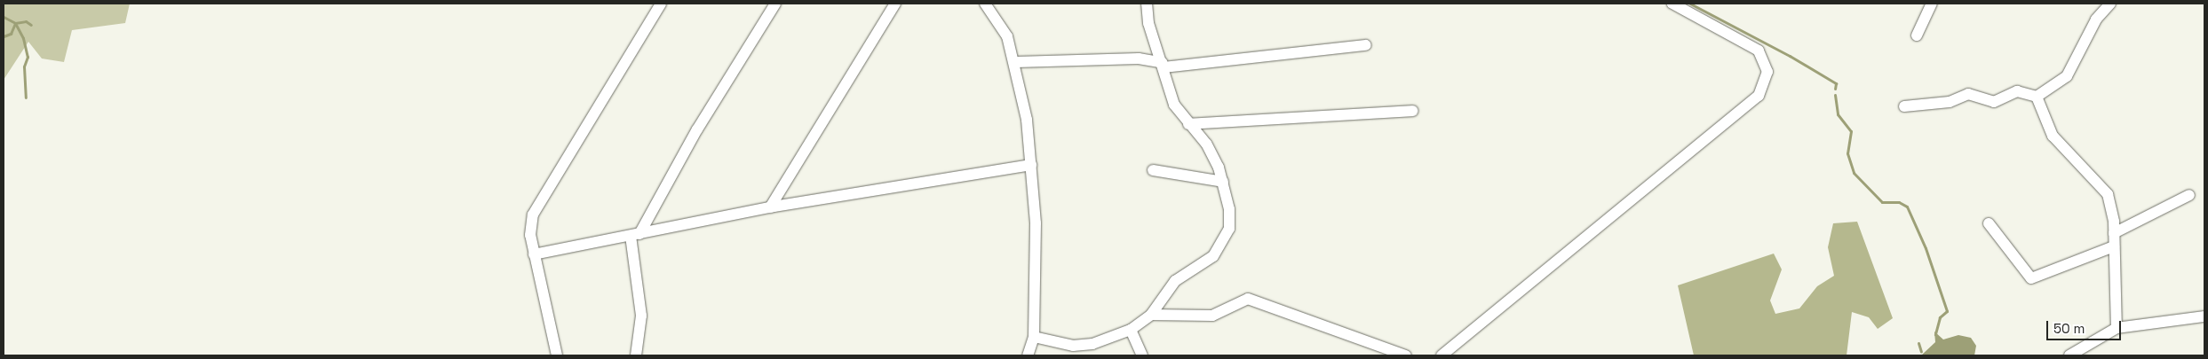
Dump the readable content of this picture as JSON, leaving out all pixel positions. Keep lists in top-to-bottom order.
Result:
{
  "scale_bar": "50 m"
}
